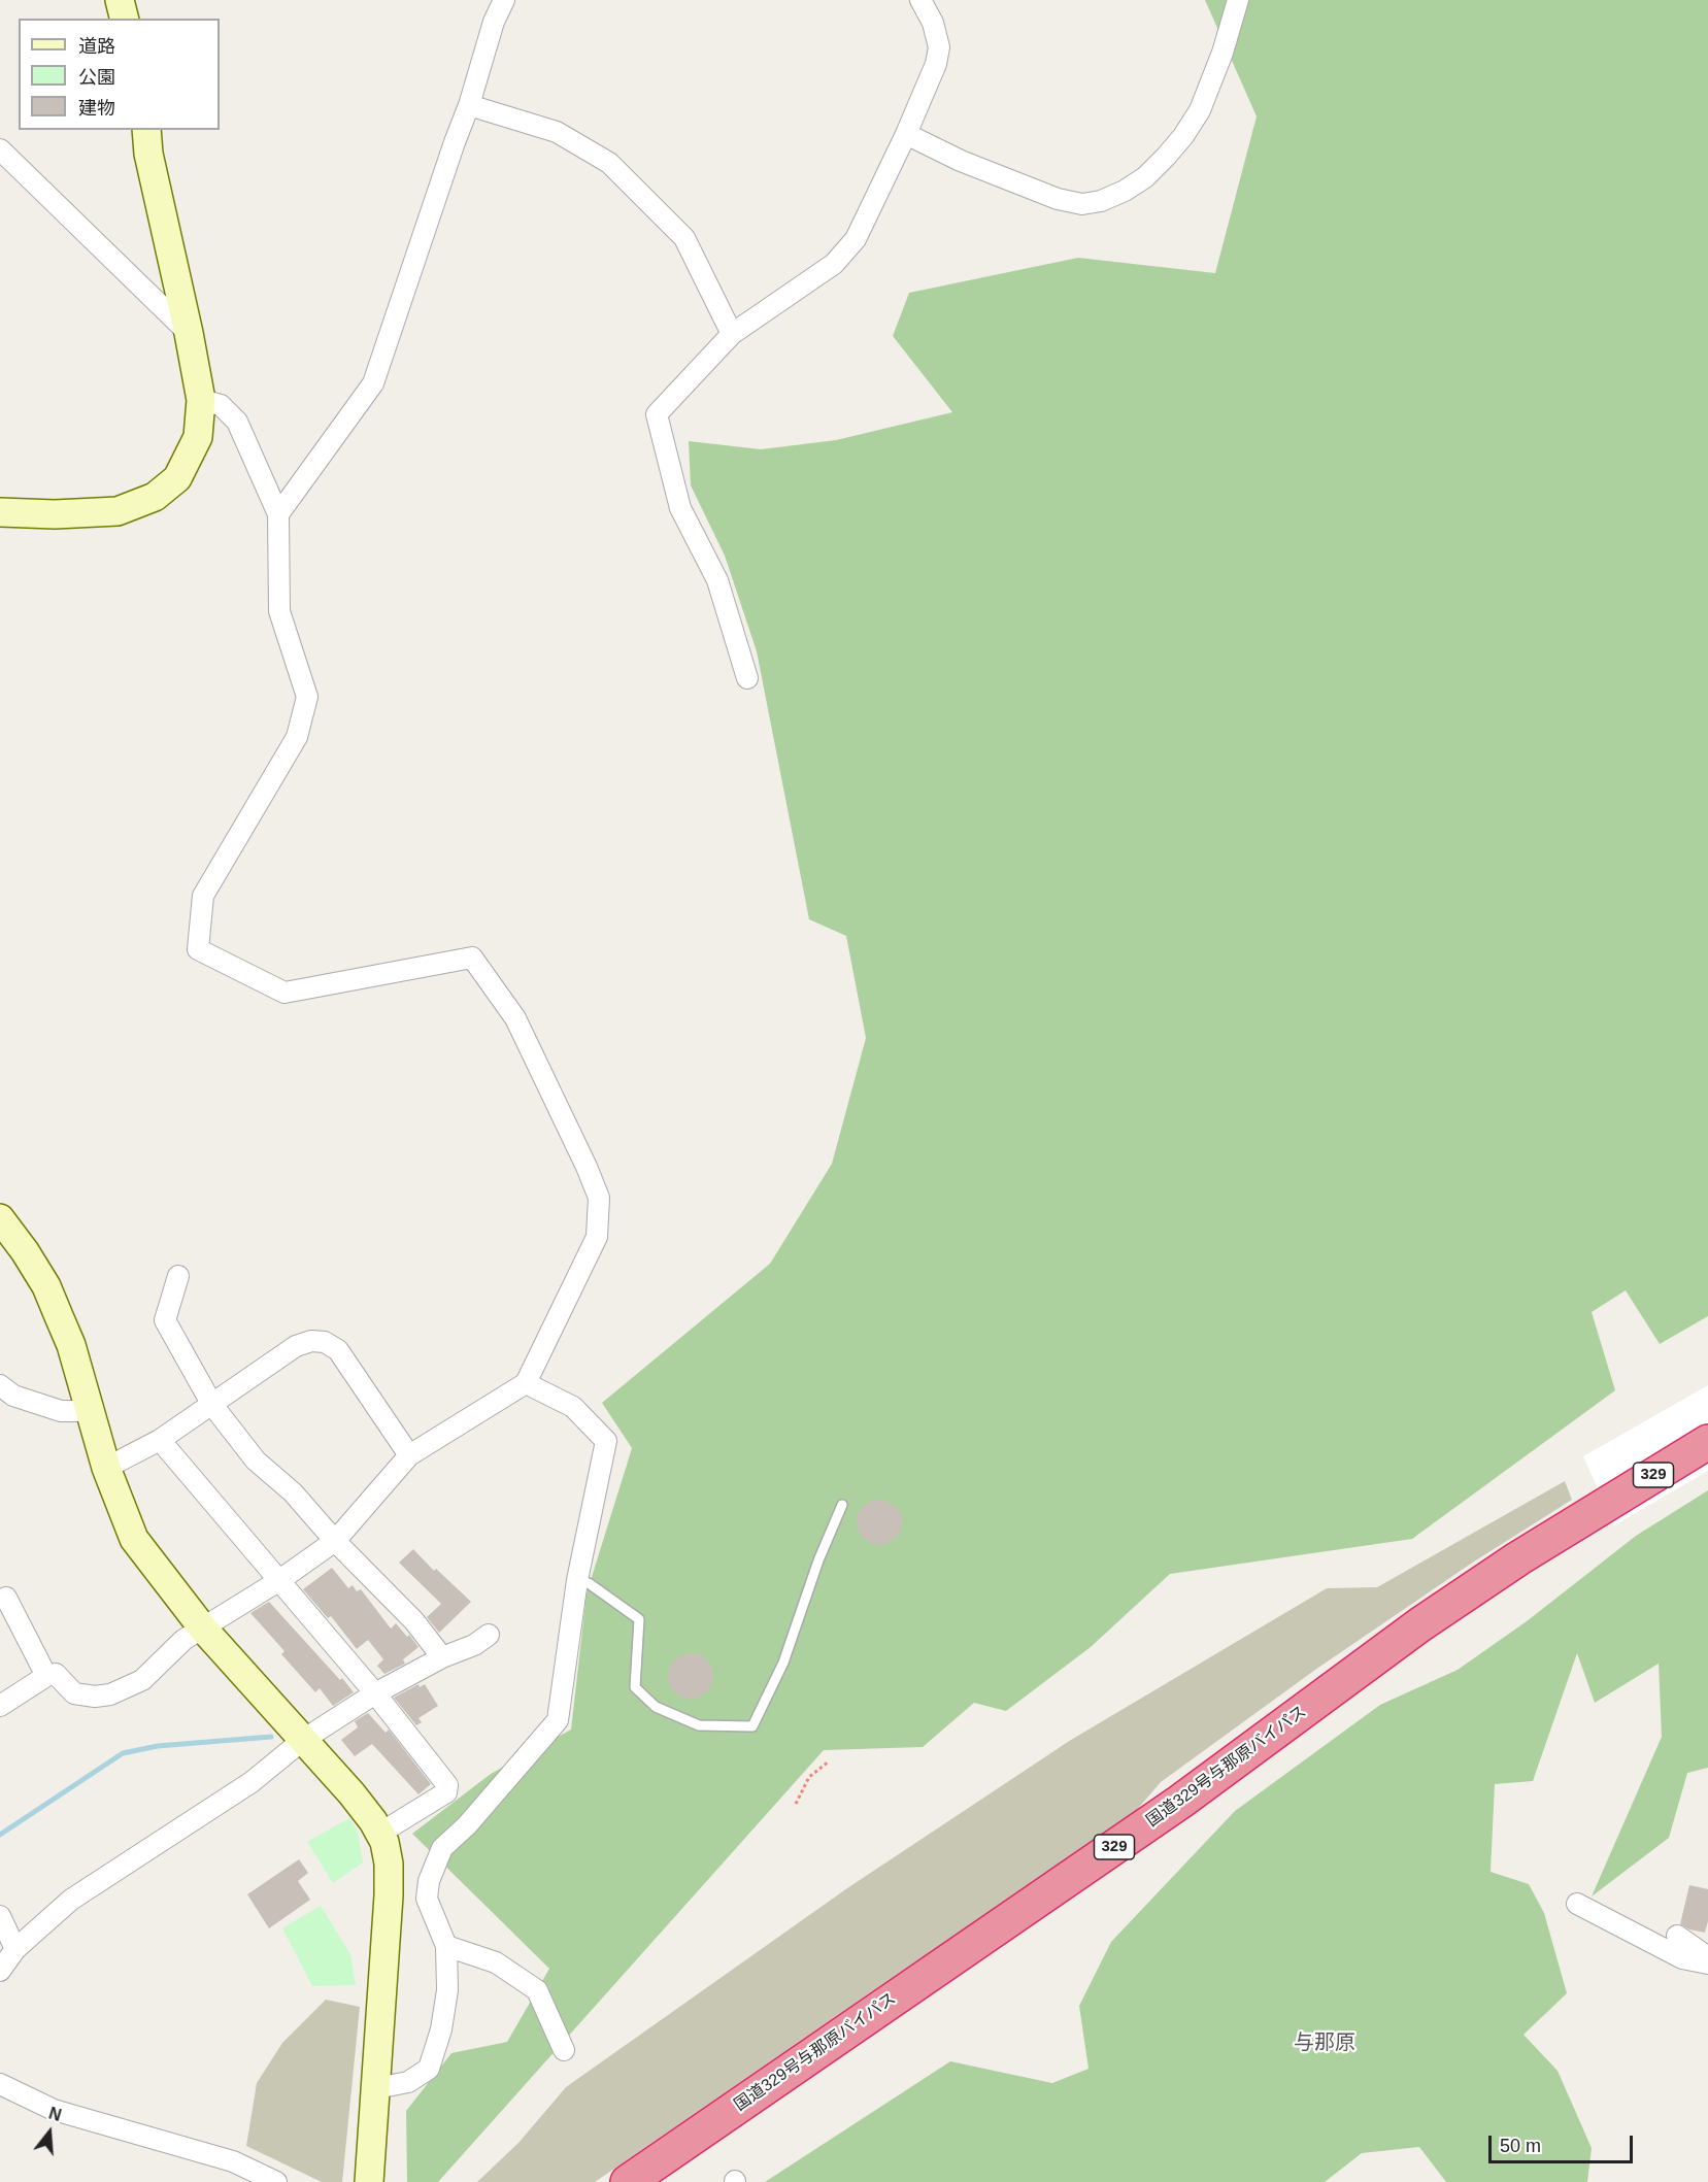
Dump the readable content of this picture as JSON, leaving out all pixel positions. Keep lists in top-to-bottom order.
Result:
{
  "streets": {
    "highway": ["329", "国道329号与那原バイパス"]
  },
  "districts": ["与那原"],
  "legend": ["道路", "公園", "建物"],
  "scale_bar": "50 m",
  "north": "top"
}
